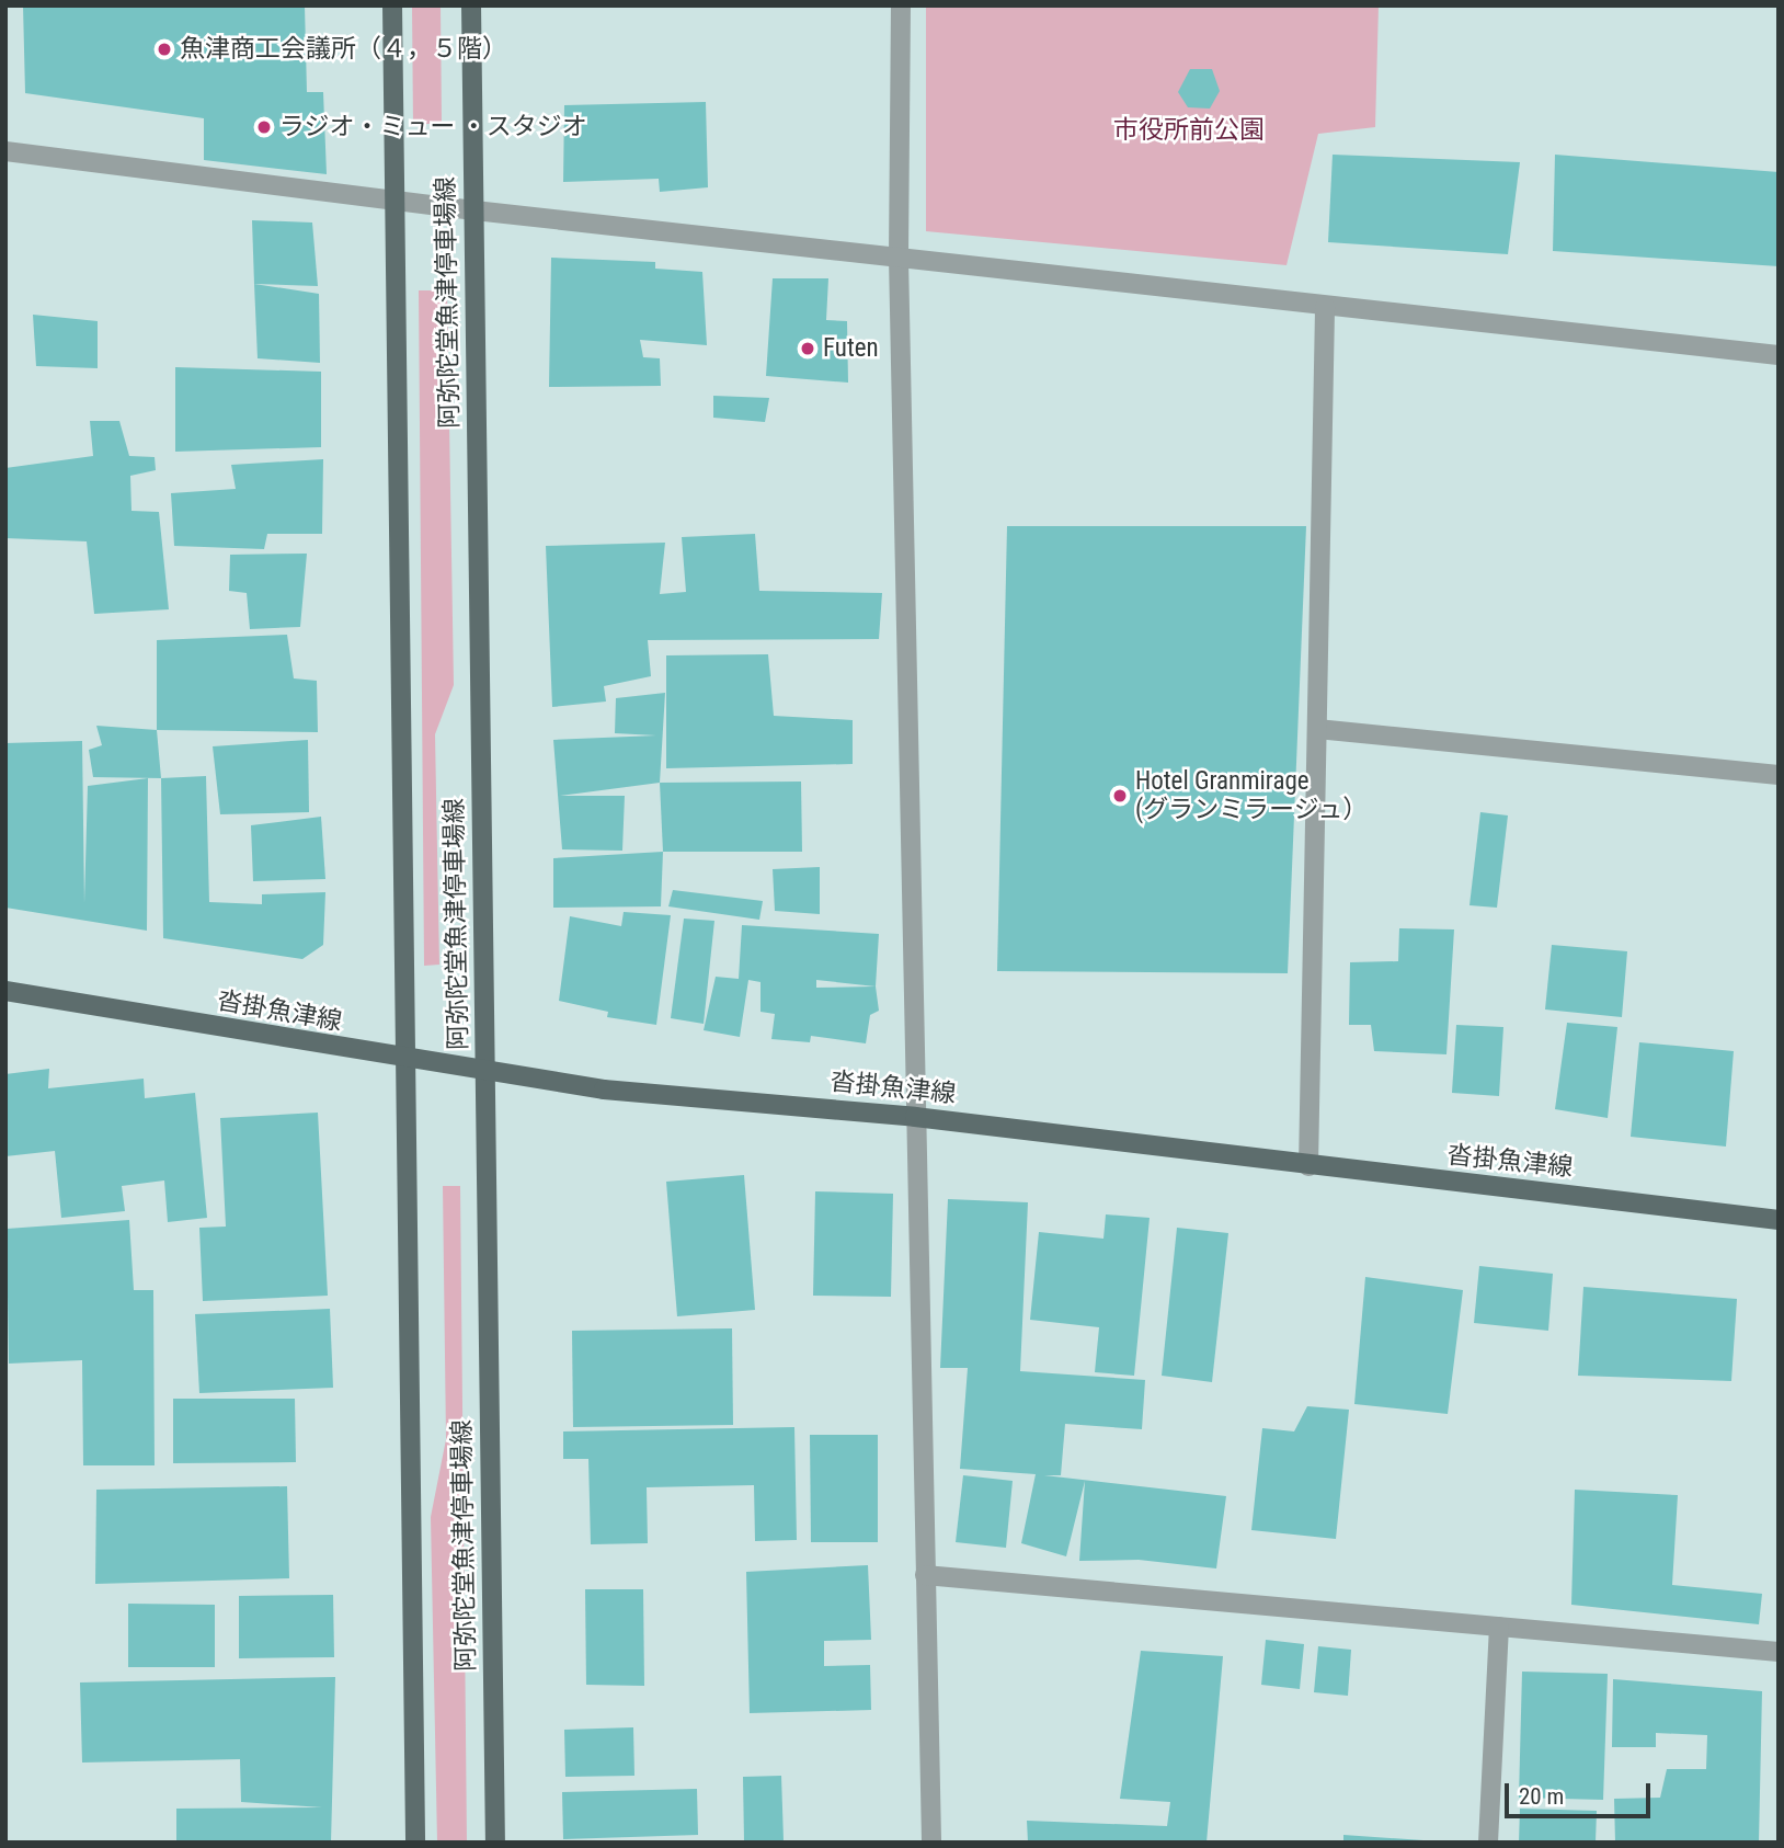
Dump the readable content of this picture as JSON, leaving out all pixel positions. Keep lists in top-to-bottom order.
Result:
{
  "streets": {
    "main road": ["阿弥陀堂魚津停車場線", "沓掛魚津線"]
  },
  "crossings": [
    ["阿弥陀堂魚津停車場線", "沓掛魚津線"]
  ],
  "parks": ["市役所前公園"],
  "places": [
    "魚津商工会議所（４，５階）",
    "ラジオ・ミュー ・スタジオ",
    "Futen",
    "Hotel Granmirage (グランミラージュ）"
  ],
  "scale_bar": "20 m"
}
